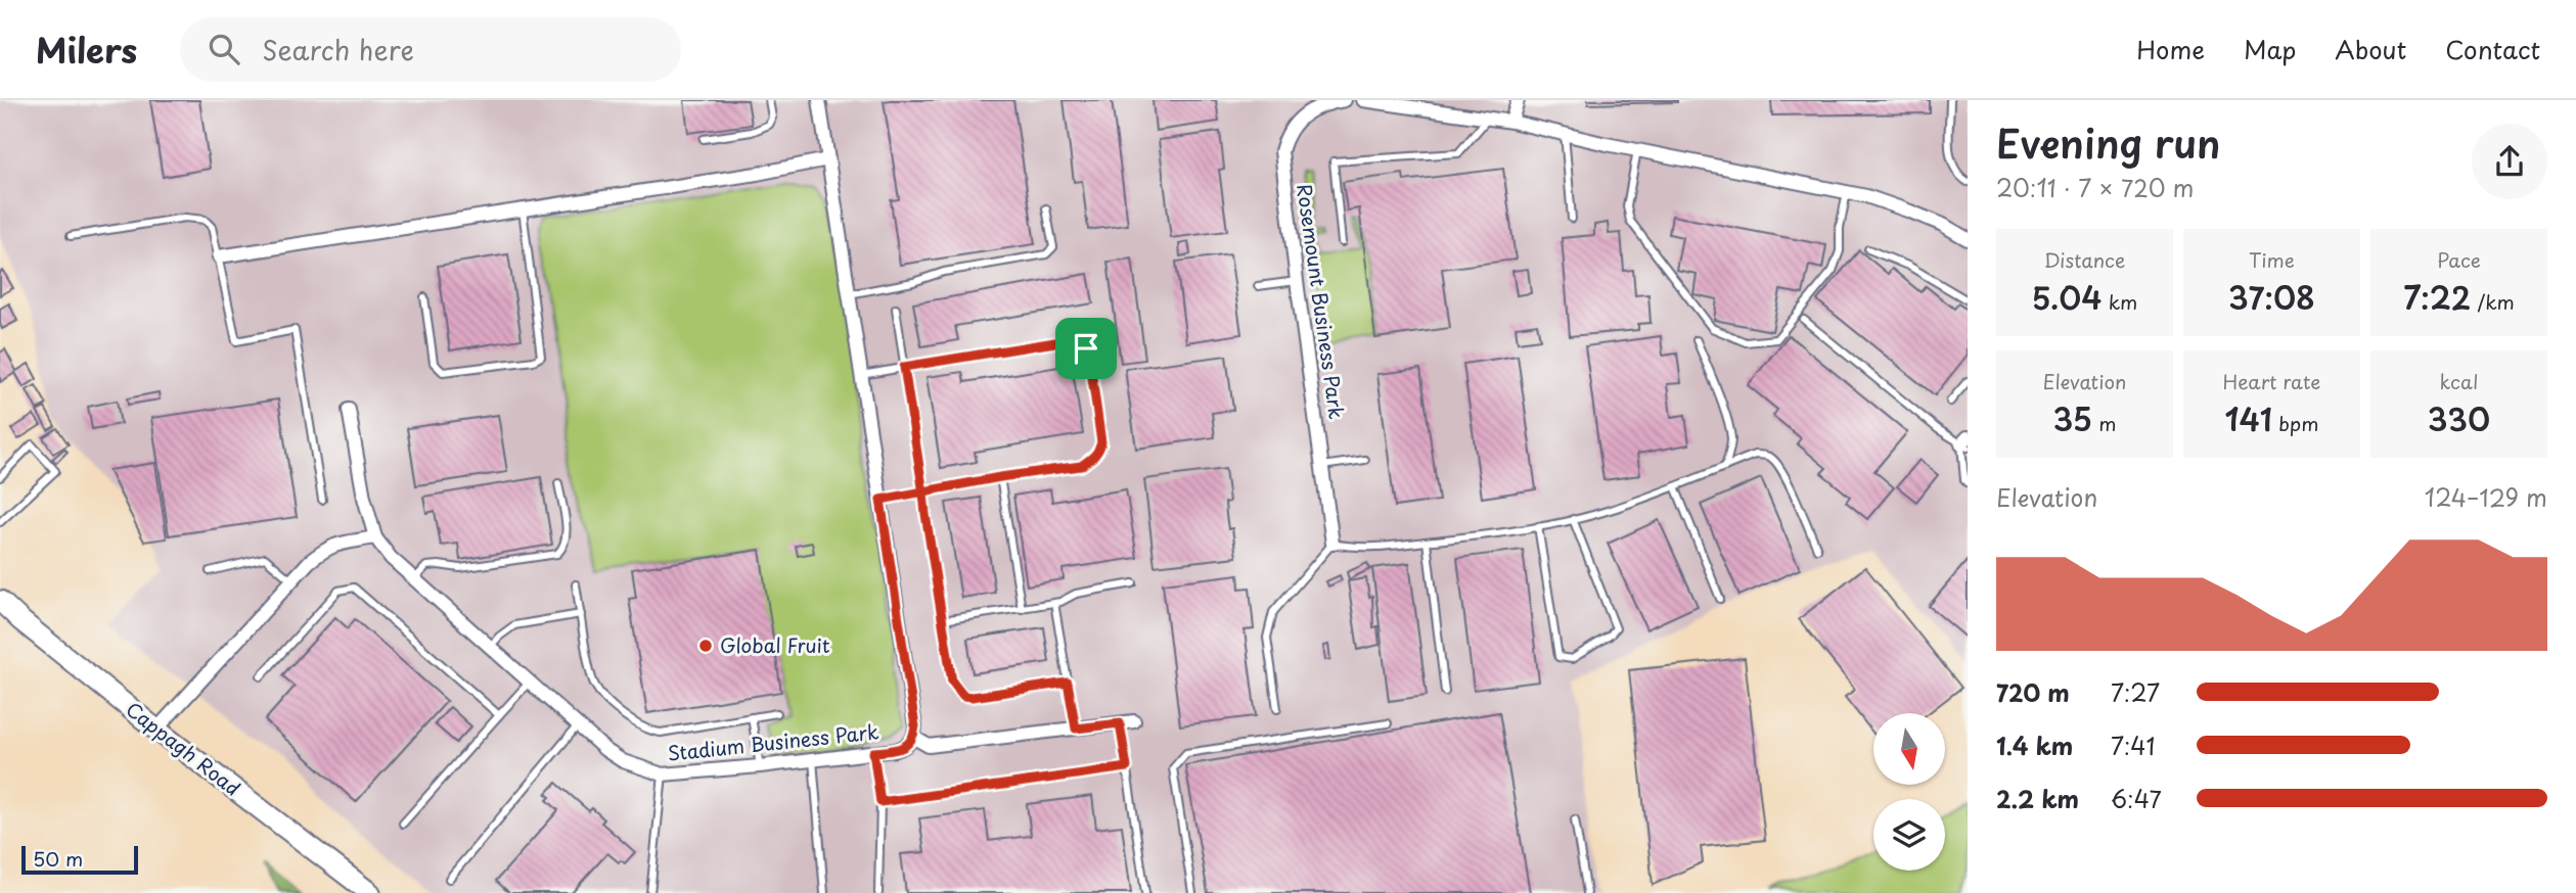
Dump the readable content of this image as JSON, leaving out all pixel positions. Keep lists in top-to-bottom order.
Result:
{
  "streets": {
    "street": ["Rosemount Business Park", "Stadium Business Park", "Cappagh Road"]
  },
  "places": ["Global Fruit"],
  "scale_bar": "50 m",
  "north": "bottom",
  "page": {
    "header": "Milers",
    "search": "Search here",
    "nav": [
      "Home",
      "Map",
      "About",
      "Contact"
    ],
    "heading": ["Evening run", "20:11 · 7 × 720 m"],
    "stats": [
      ["Distance", "5.04 km"],
      ["Time", "37:08"],
      ["Pace", "7:22 /km"],
      ["Elevation", "35 m"],
      ["Heart rate", "141 bpm"],
      ["kcal", "330"]
    ],
    "chart": ["Elevation", "124–129 m"],
    "list": [
      {
        "name": "720 m",
        "note": "7:27"
      },
      {
        "name": "1.4 km",
        "note": "7:41"
      },
      {
        "name": "2.2 km",
        "note": "6:47"
      }
    ],
    "scale": "50 m"
  }
}
